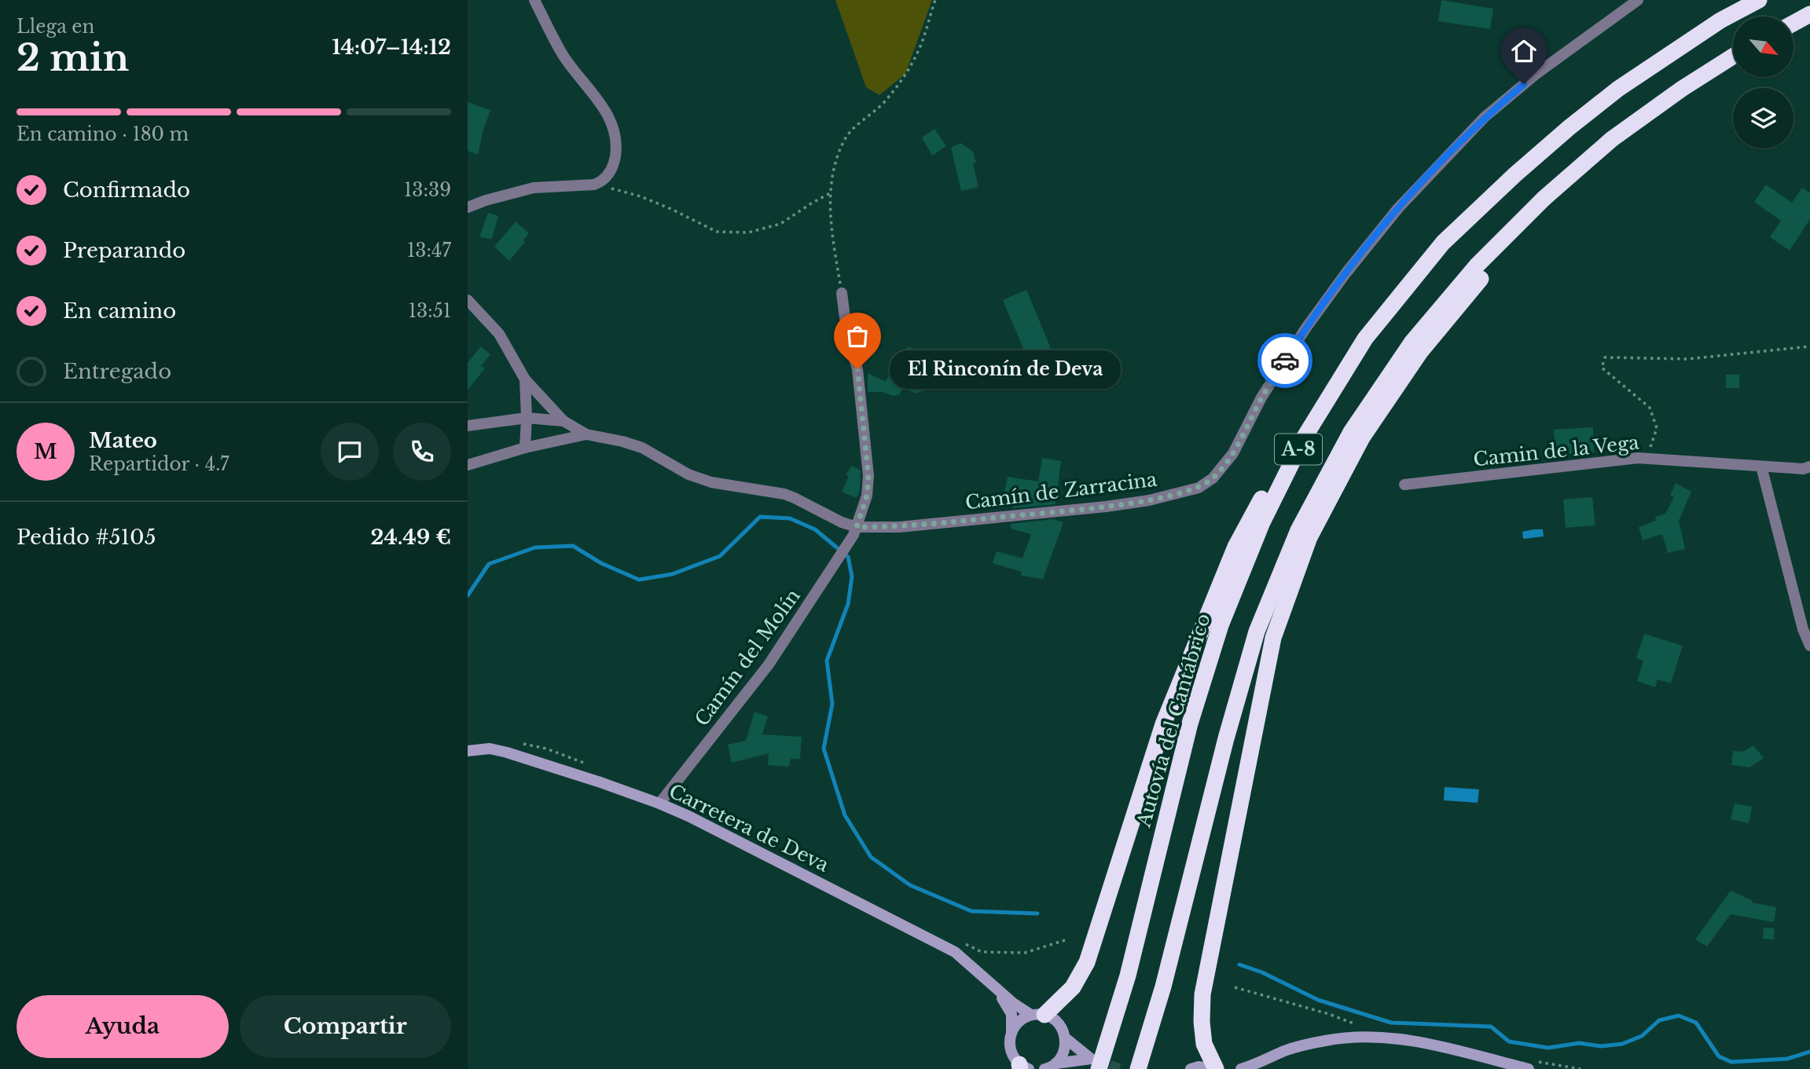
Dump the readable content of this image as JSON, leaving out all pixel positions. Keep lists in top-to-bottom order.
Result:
{
  "streets": {
    "highway": ["A-8", "Autovía del Cantábrico"],
    "street": [
      "Camin de la Vega",
      "Camín de Zarracina",
      "Camín del Molín",
      "Carretera de Deva"
    ]
  },
  "crossings": [
    ["Camín de Zarracina", "Camín del Molín"],
    ["Camín del Molín", "Carretera de Deva"]
  ],
  "places": ["El Rinconín de Deva"],
  "north": "bottom right",
  "page": {
    "heading": ["2 min", "Llega en", "14:07–14:12"],
    "panel": [
      "Mateo",
      "Repartidor · 4.7",
      "Pedido #5105",
      "24.49 €"
    ],
    "bar": "En camino · 180 m",
    "list": [
      ["Confirmado", "13:39"],
      ["Preparando", "13:47"],
      ["En camino", "13:51"],
      "Entregado"
    ],
    "bubble": "El Rinconín de Deva",
    "round": "M",
    "buttons": ["Ayuda", "Compartir"]
  }
}
